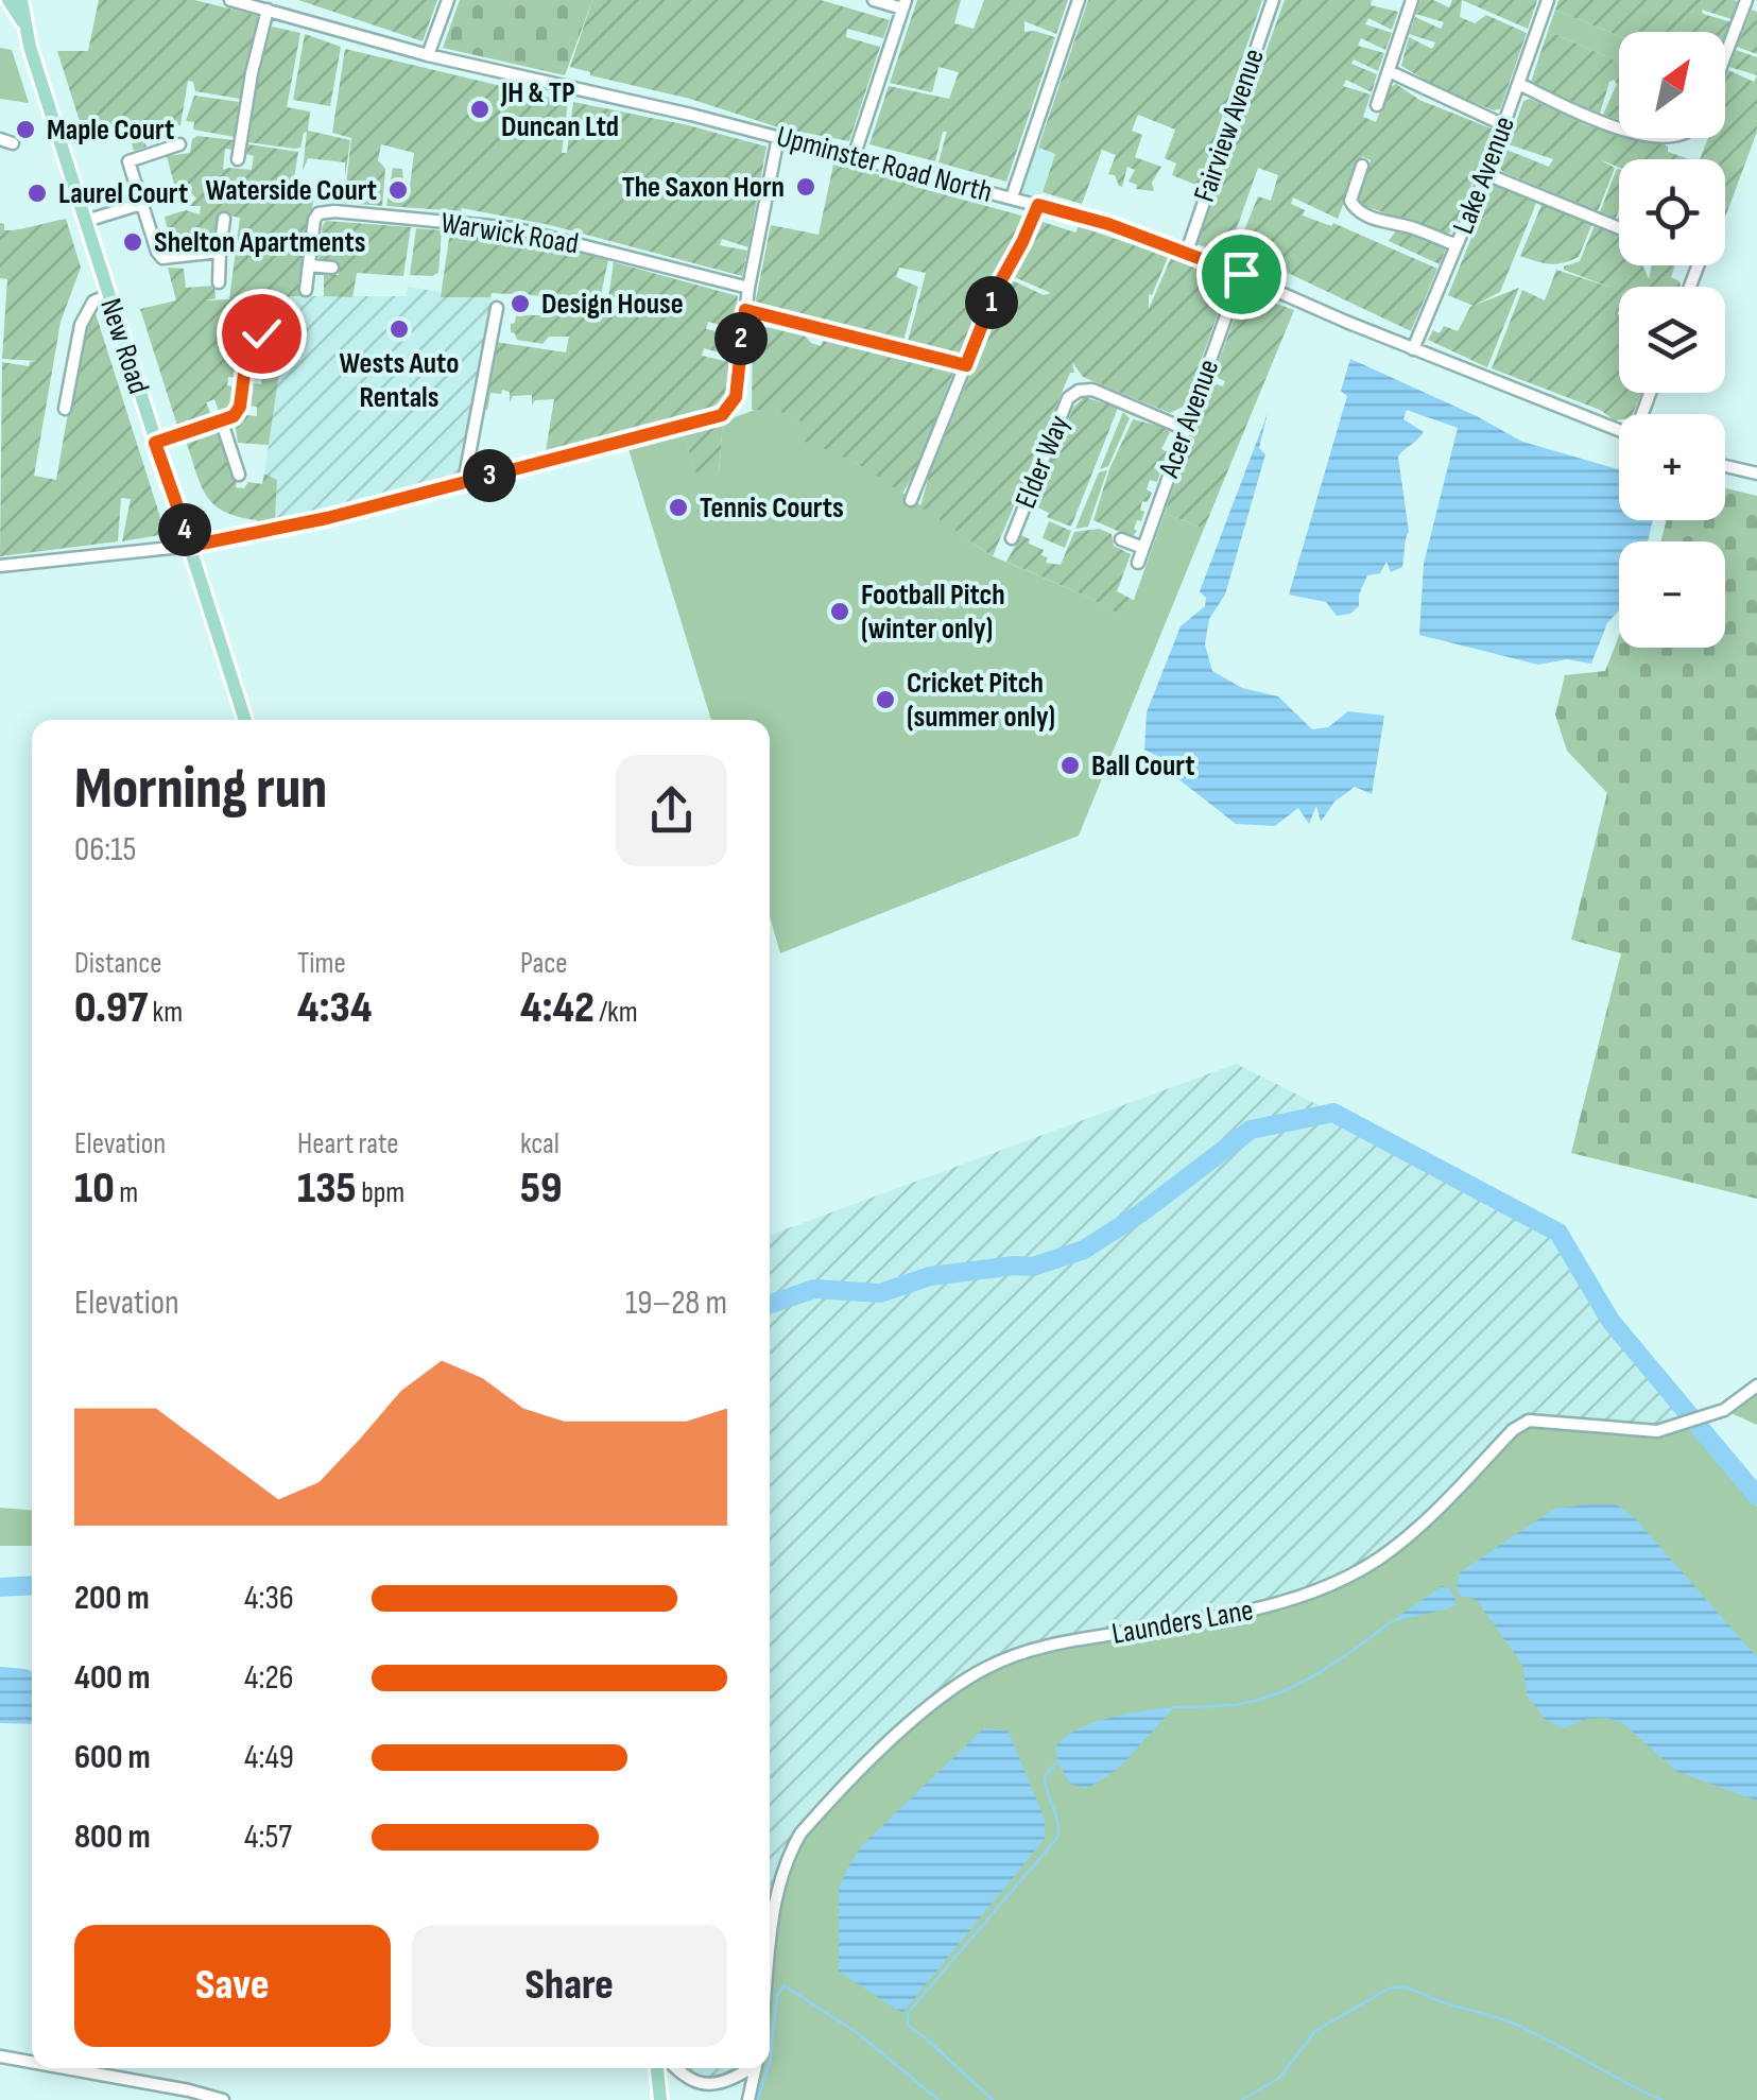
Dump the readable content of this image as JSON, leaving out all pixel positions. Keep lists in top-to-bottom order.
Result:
{
  "streets": {
    "main road": ["New Road"],
    "street": [
      "Fairview Avenue",
      "Upminster Road North",
      "Lake Avenue",
      "Warwick Road",
      "Acer Avenue",
      "Elder Way",
      "Launders Lane"
    ]
  },
  "crossings": [
    ["Fairview Avenue", "Upminster Road North"],
    ["Upminster Road North", "Lake Avenue"],
    ["Upminster Road North", "Acer Avenue"],
    ["Acer Avenue", "Elder Way"]
  ],
  "places": [
    "JH & TP Duncan Ltd",
    "Maple Court",
    "The Saxon Horn",
    "Waterside Court",
    "Laurel Court",
    "Shelton Apartments",
    "Design House",
    "Wests Auto Rentals",
    "Tennis Courts",
    "Football Pitch (winter only)",
    "Cricket Pitch (summer only)",
    "Ball Court"
  ],
  "north": "top right",
  "page": {
    "map_buttons": ["+", "−"],
    "pins": [
      "1",
      "2",
      "3",
      "4"
    ],
    "heading": ["Morning run", "06:15"],
    "stats": [
      ["Distance", "0.97 km"],
      ["Time", "4:34"],
      ["Pace", "4:42 /km"],
      ["Elevation", "10 m"],
      ["Heart rate", "135 bpm"],
      ["kcal", "59"]
    ],
    "chart": ["Elevation", "19–28 m"],
    "list": [
      {
        "name": "200 m",
        "note": "4:36"
      },
      {
        "name": "400 m",
        "note": "4:26"
      },
      {
        "name": "600 m",
        "note": "4:49"
      },
      {
        "name": "800 m",
        "note": "4:57"
      }
    ],
    "buttons": ["Save", "Share"]
  }
}
